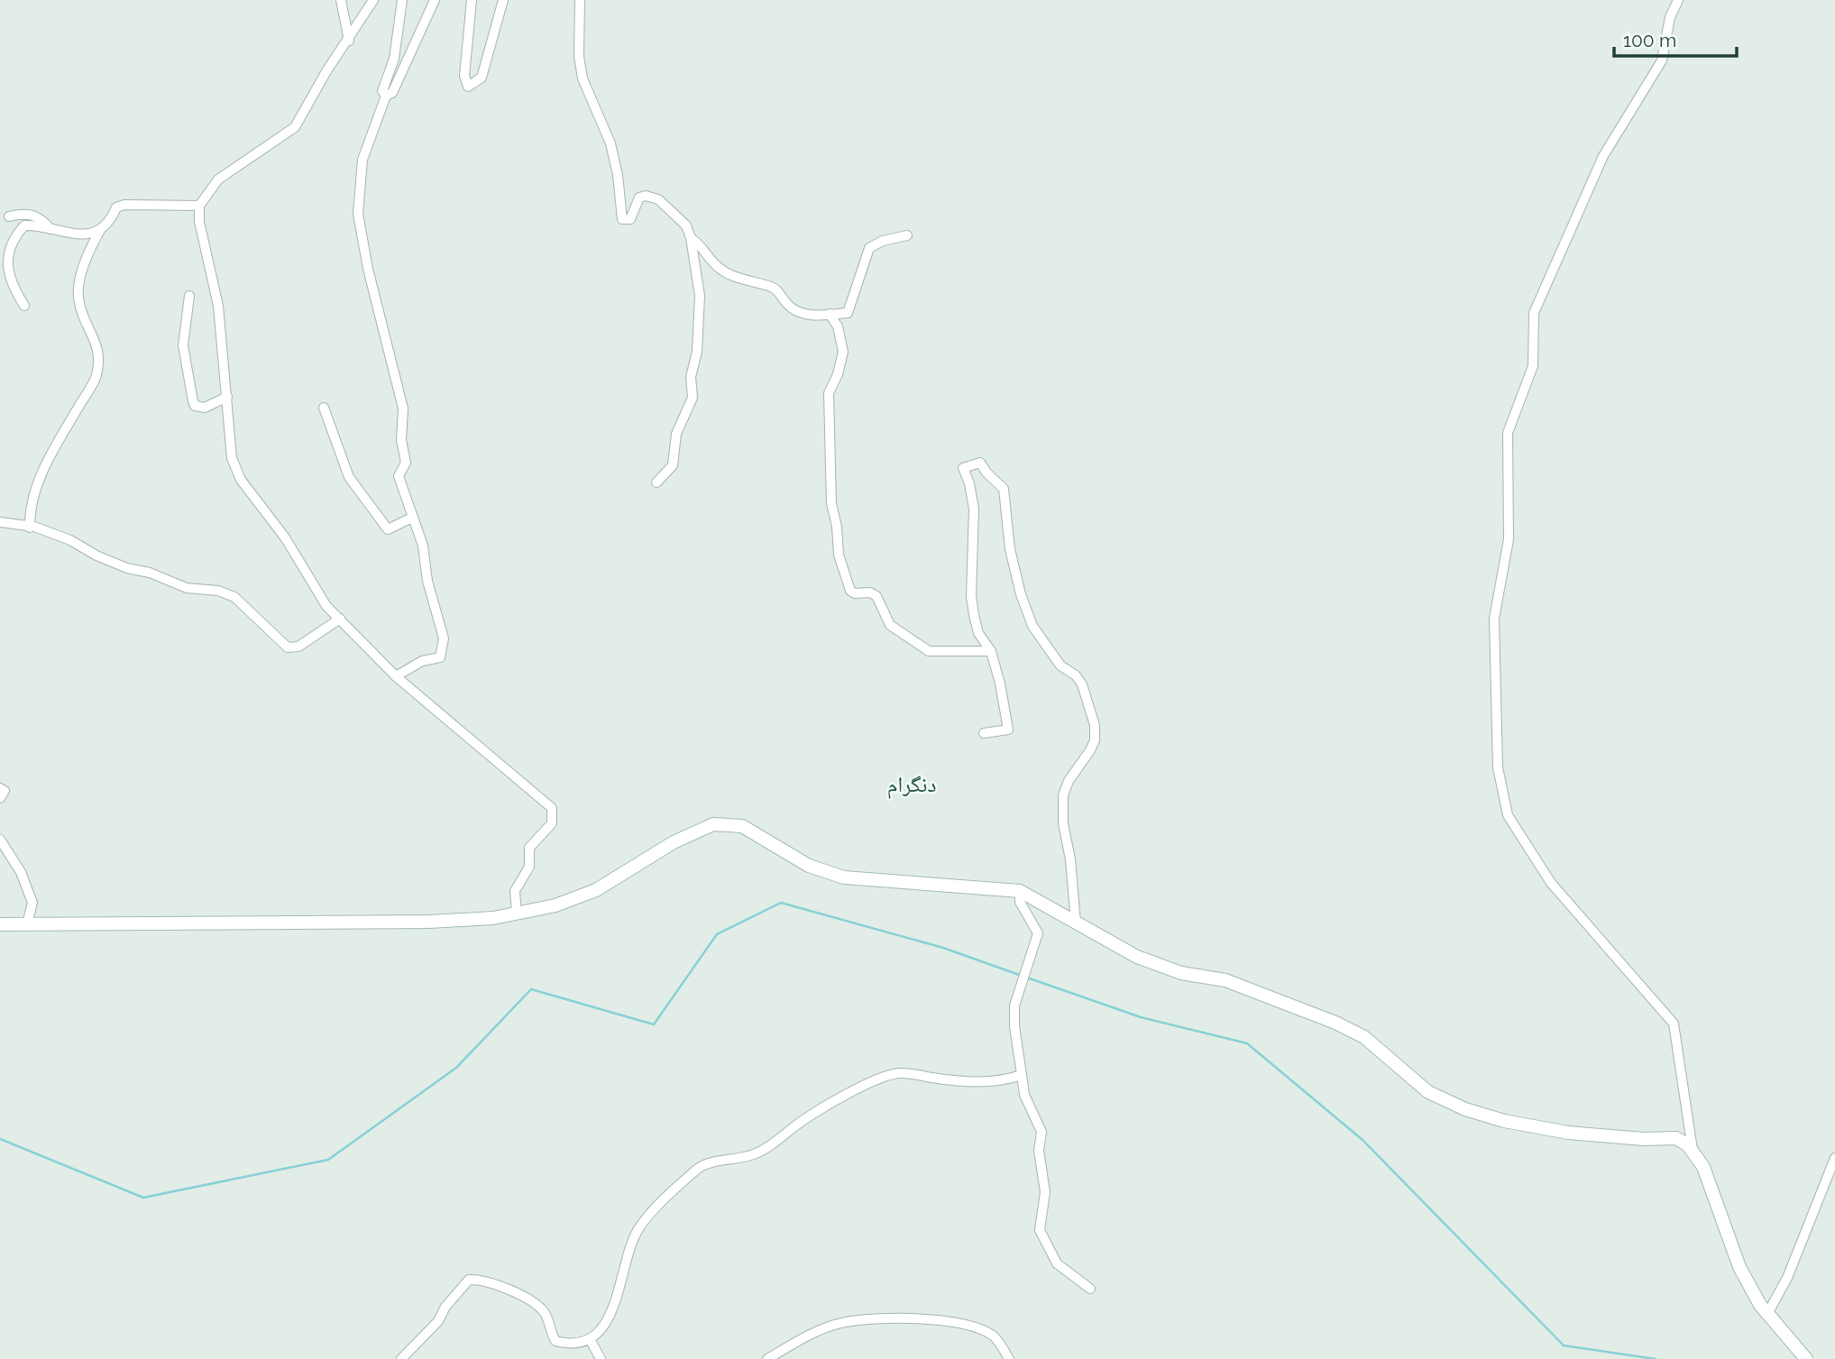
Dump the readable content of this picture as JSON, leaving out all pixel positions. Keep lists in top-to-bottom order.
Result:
{
  "districts": ["دنگرام"],
  "scale_bar": "100 m"
}
